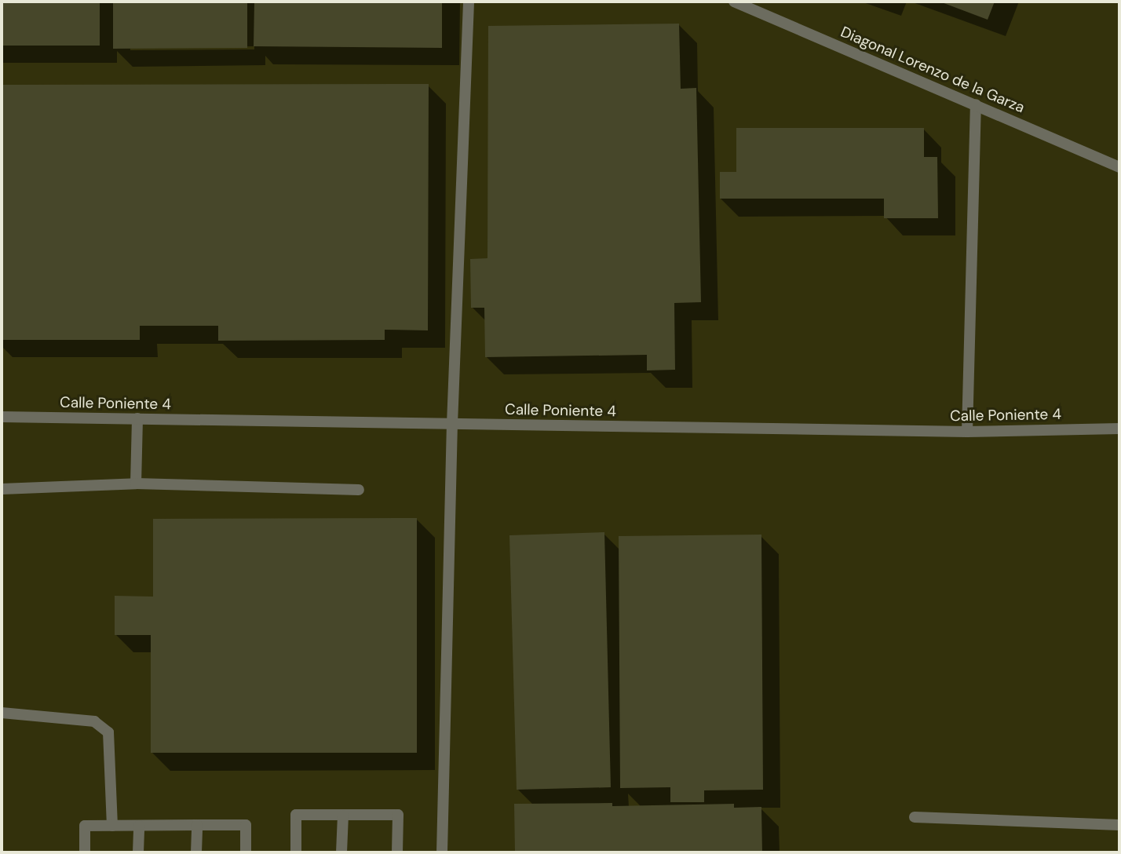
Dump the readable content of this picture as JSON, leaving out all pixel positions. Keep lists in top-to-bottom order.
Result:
{
  "streets": {
    "street": ["Diagonal Lorenzo de la Garza", "Calle Poniente 4"]
  }
}
